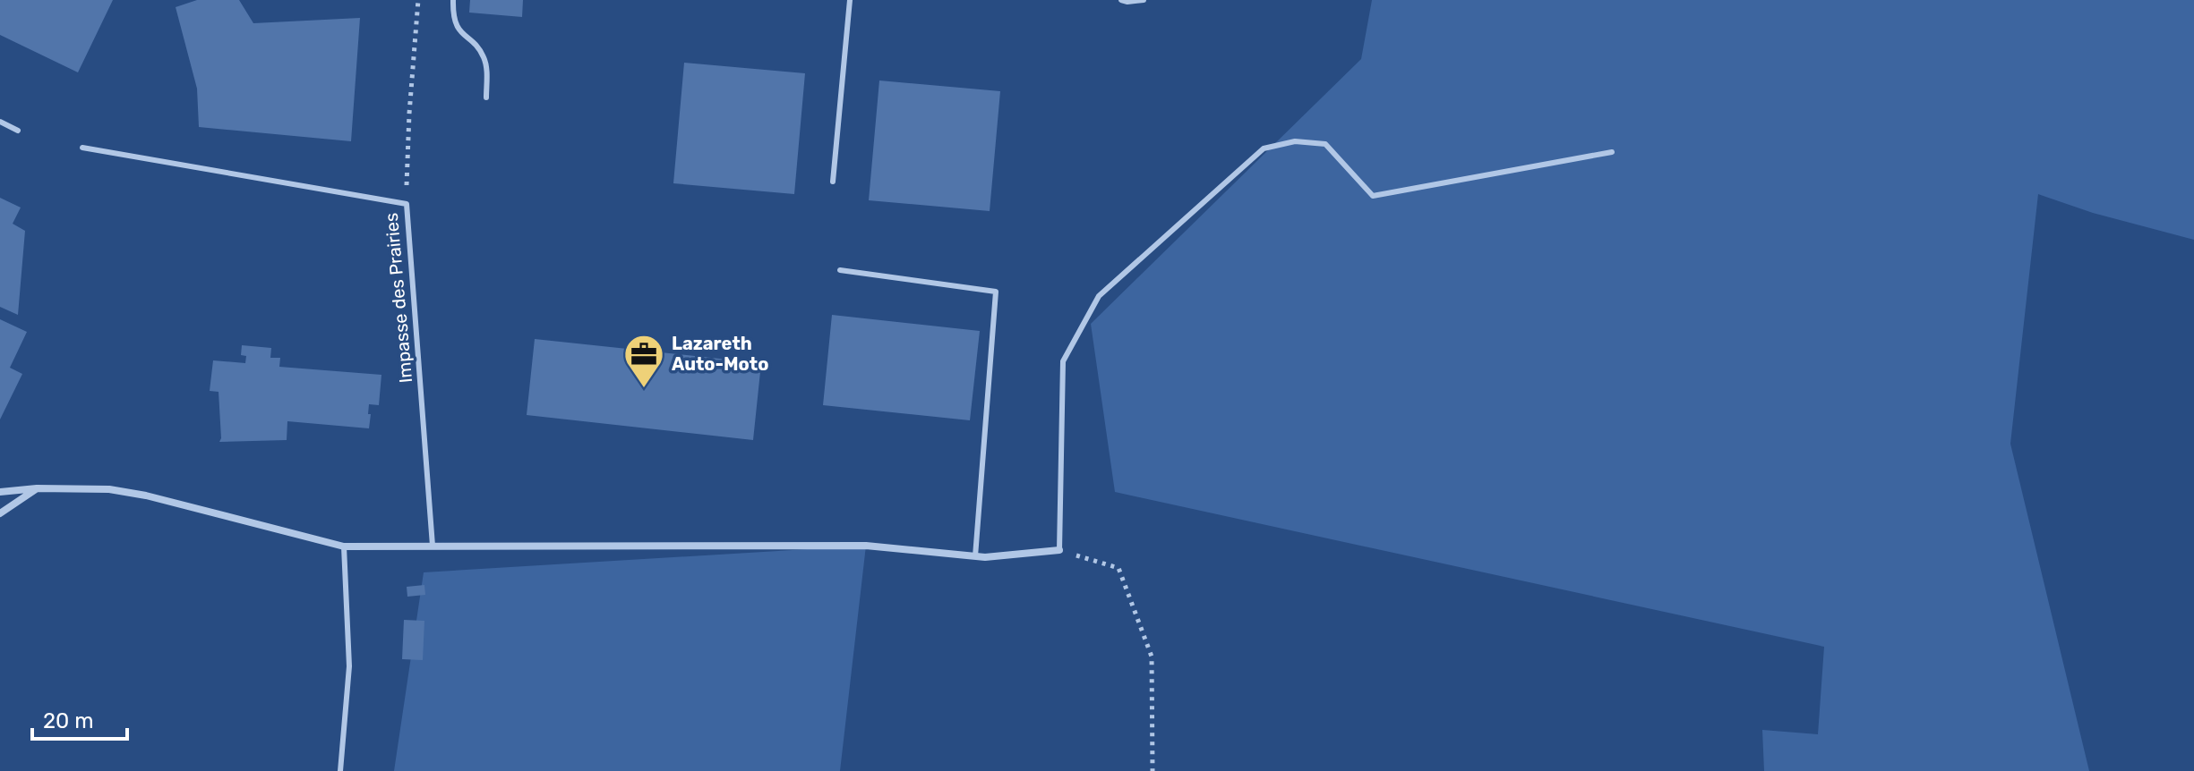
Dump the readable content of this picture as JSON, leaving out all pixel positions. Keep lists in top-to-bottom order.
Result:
{
  "streets": {
    "lane": ["Impasse des Prairies"]
  },
  "places": {
    "office": ["Lazareth Auto-Moto"]
  },
  "scale_bar": "20 m"
}
